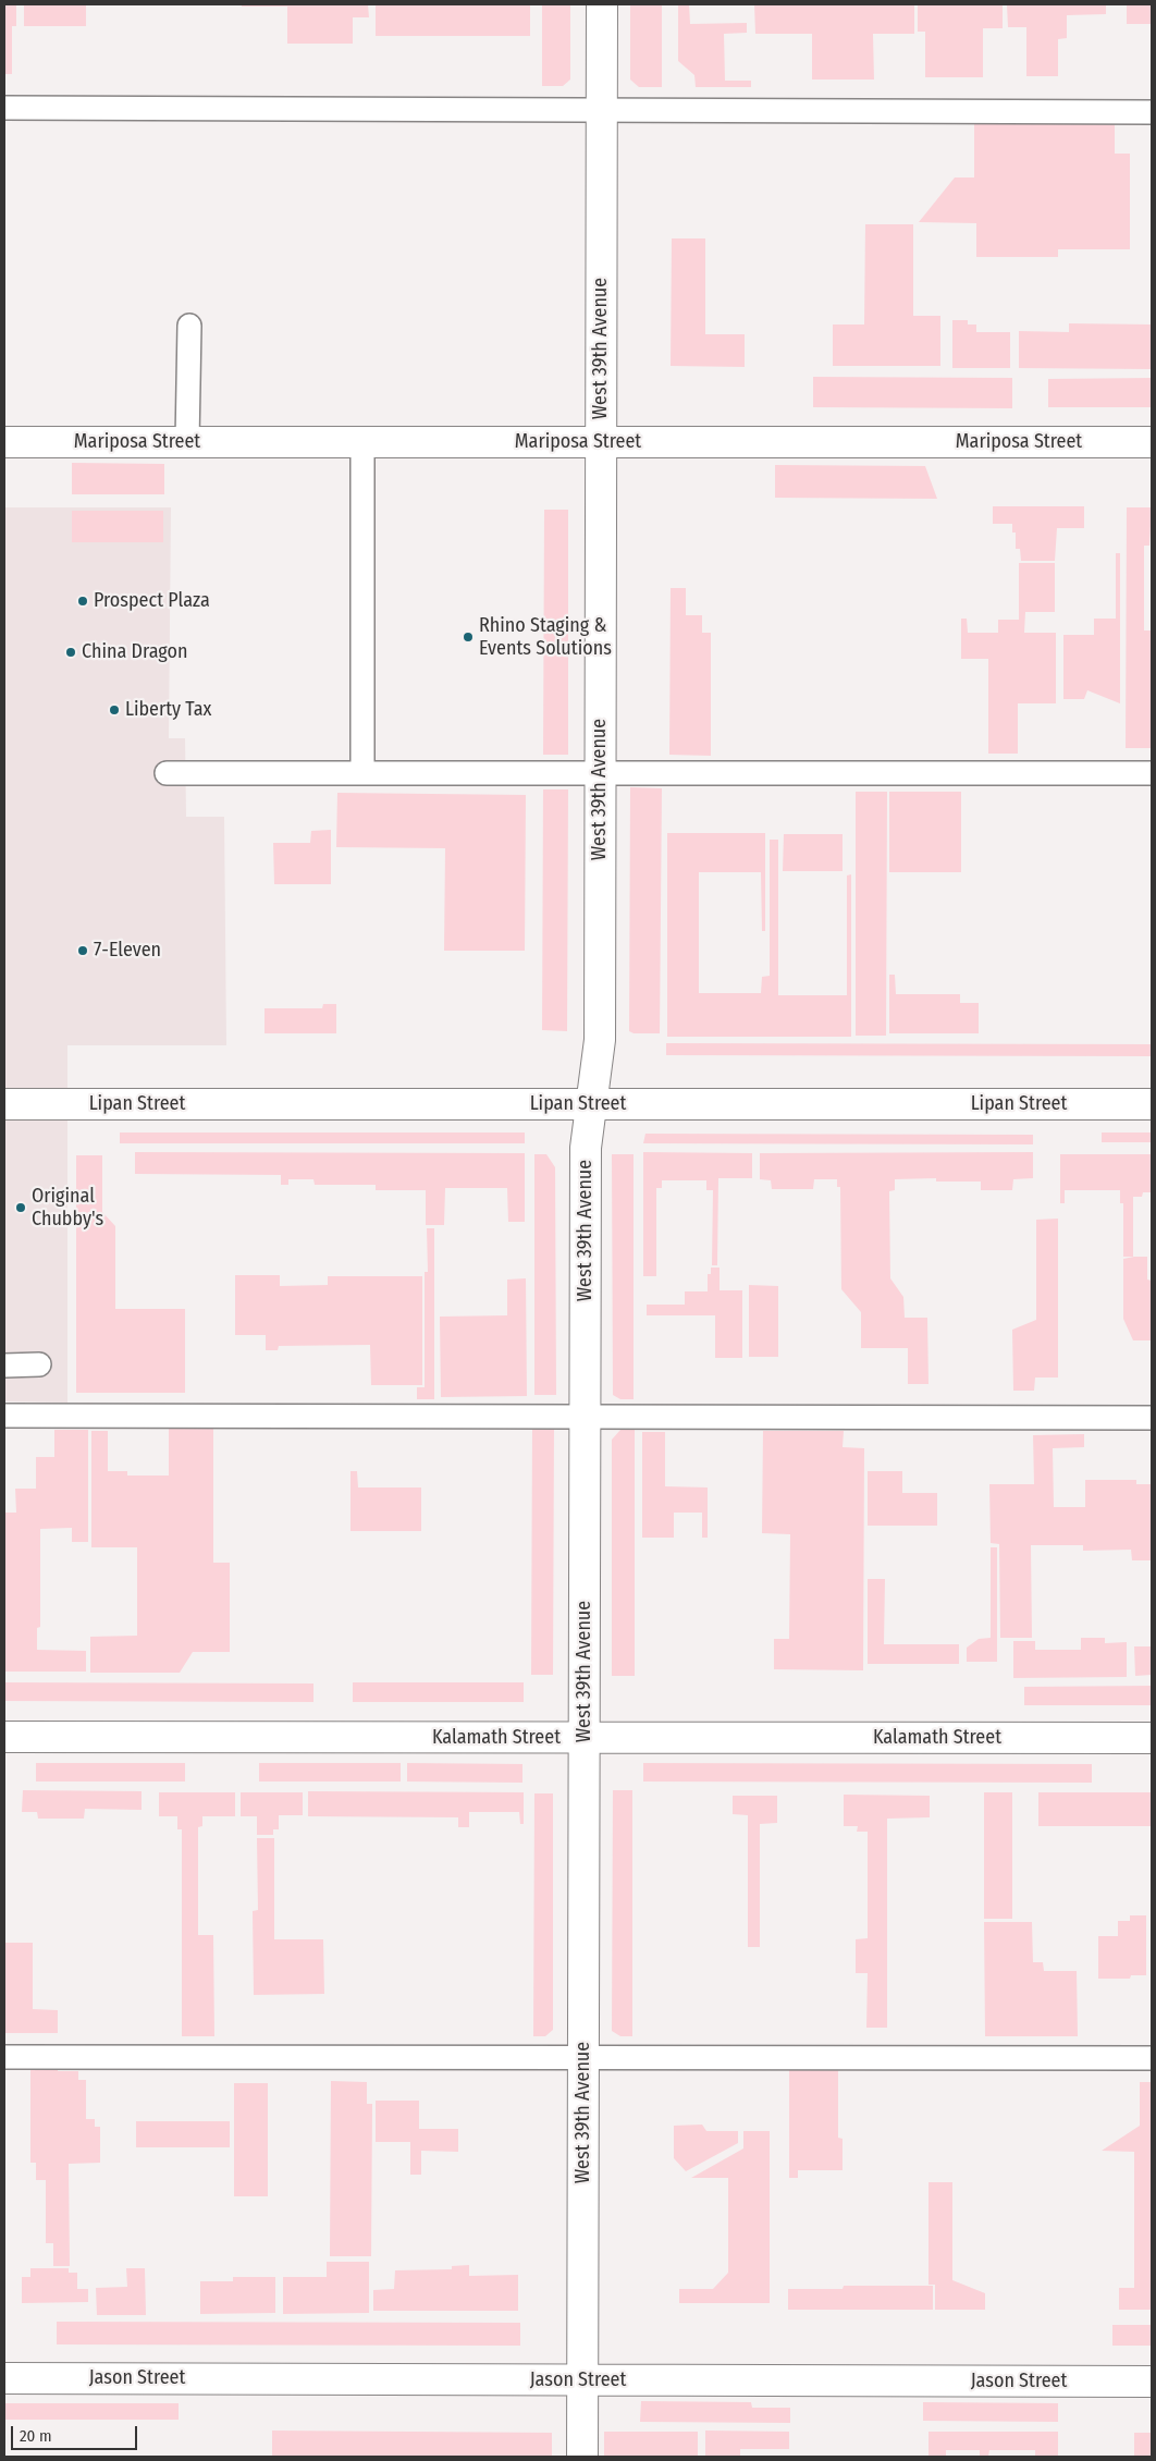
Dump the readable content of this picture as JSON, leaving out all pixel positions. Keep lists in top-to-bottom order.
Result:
{
  "streets": {
    "street": [
      "West 39th Avenue",
      "Mariposa Street",
      "Lipan Street",
      "Kalamath Street",
      "Jason Street"
    ]
  },
  "crossings": [
    ["West 39th Avenue", "Mariposa Street"],
    ["West 39th Avenue", "Lipan Street"],
    ["West 39th Avenue", "Kalamath Street"],
    ["West 39th Avenue", "Jason Street"]
  ],
  "places": [
    "Prospect Plaza",
    "Rhino Staging & Events Solutions",
    "China Dragon",
    "Liberty Tax",
    "7-Eleven",
    "Original Chubby's"
  ],
  "scale_bar": "20 m"
}
